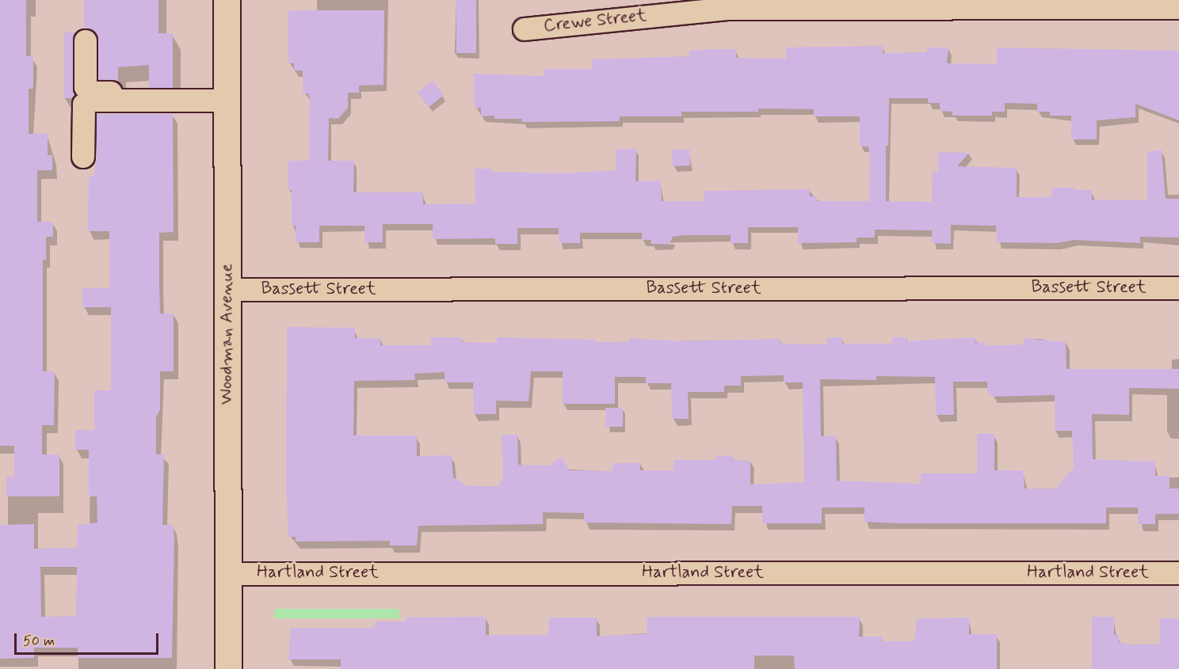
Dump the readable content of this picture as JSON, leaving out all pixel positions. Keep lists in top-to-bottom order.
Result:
{
  "streets": {
    "main road": ["Woodman Avenue"],
    "street": ["Crewe Street", "Bassett Street", "Hartland Street"]
  },
  "crossings": [
    ["Bassett Street", "Woodman Avenue"],
    ["Woodman Avenue", "Hartland Street"]
  ],
  "scale_bar": "50 m"
}
